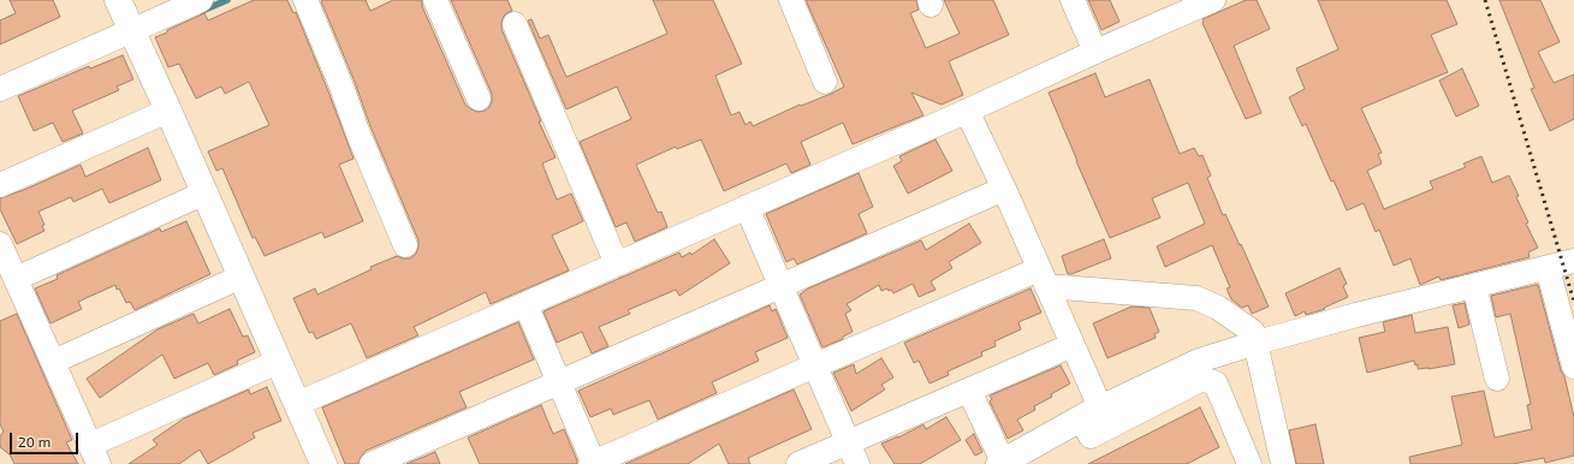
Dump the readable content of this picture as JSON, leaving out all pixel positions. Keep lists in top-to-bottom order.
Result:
{
  "scale_bar": "20 m"
}
